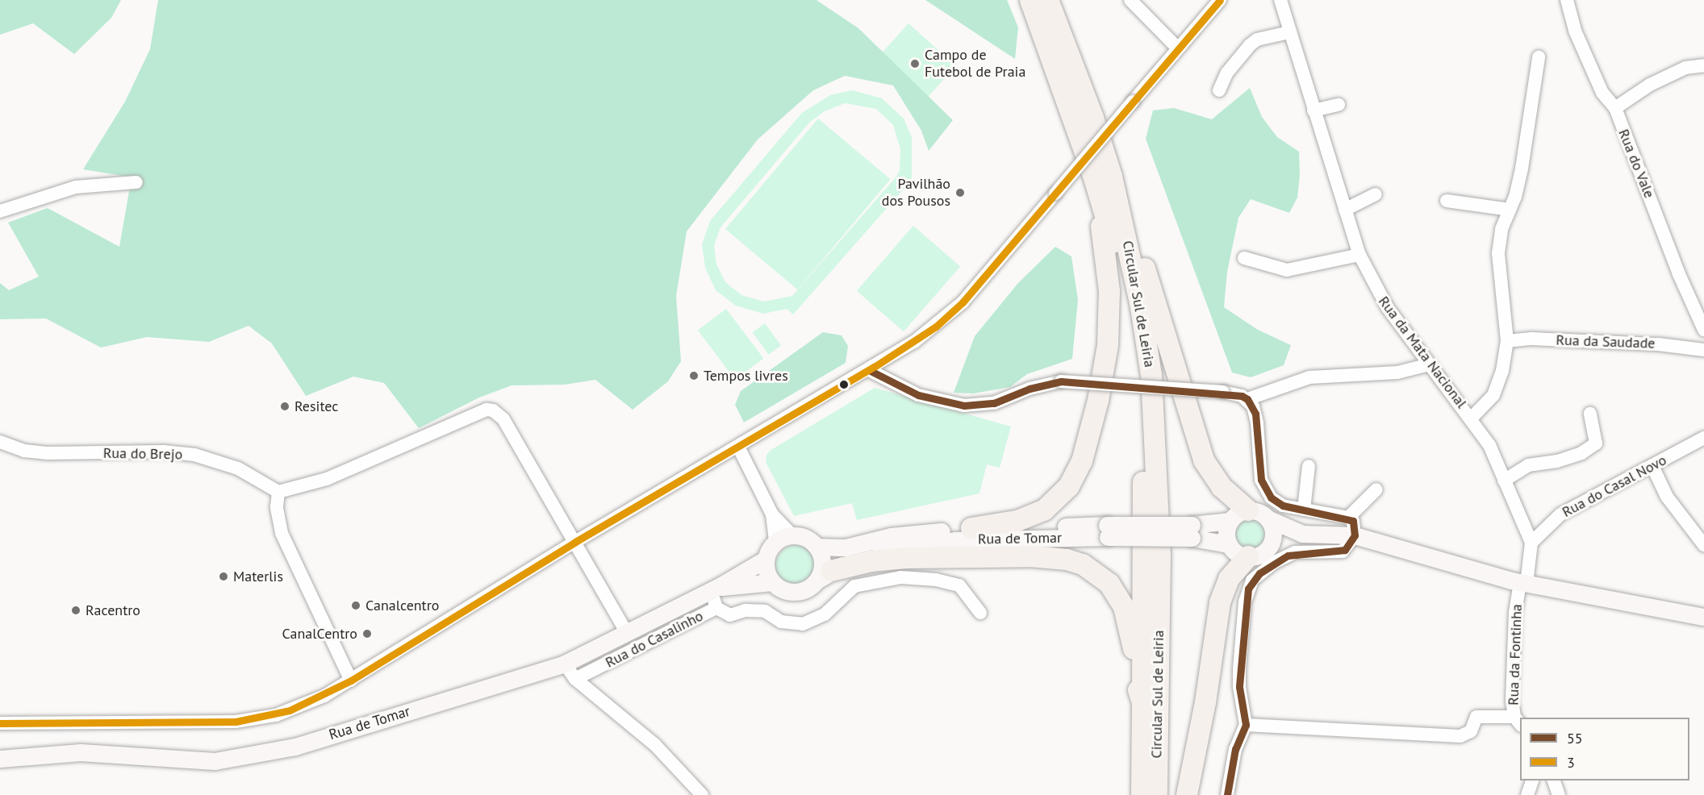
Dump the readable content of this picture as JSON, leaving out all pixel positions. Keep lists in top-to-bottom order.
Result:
{
  "streets": {
    "highway": ["Circular Sul de Leiria"],
    "main road": ["Rua de Tomar"],
    "street": [
      "Rua do Vale",
      "Rua da Saudade",
      "Rua da Mata Nacional",
      "Rua do Brejo",
      "Rua do Casal Novo",
      "Rua do Casalinho",
      "Rua da Fontinha"
    ]
  },
  "crossings": [
    ["Rua da Mata Nacional", "Rua do Casal Novo"],
    ["Rua de Tomar", "Rua do Casalinho"]
  ],
  "places": [
    "Campo de Futebol de Praia",
    "Pavilhão dos Pousos",
    "Tempos livres",
    "Resitec",
    "Materlis",
    "Canalcentro",
    "Racentro",
    "CanalCentro"
  ],
  "lines": ["transit line 3", "transit line 55"],
  "legend": ["55", "3"]
}
